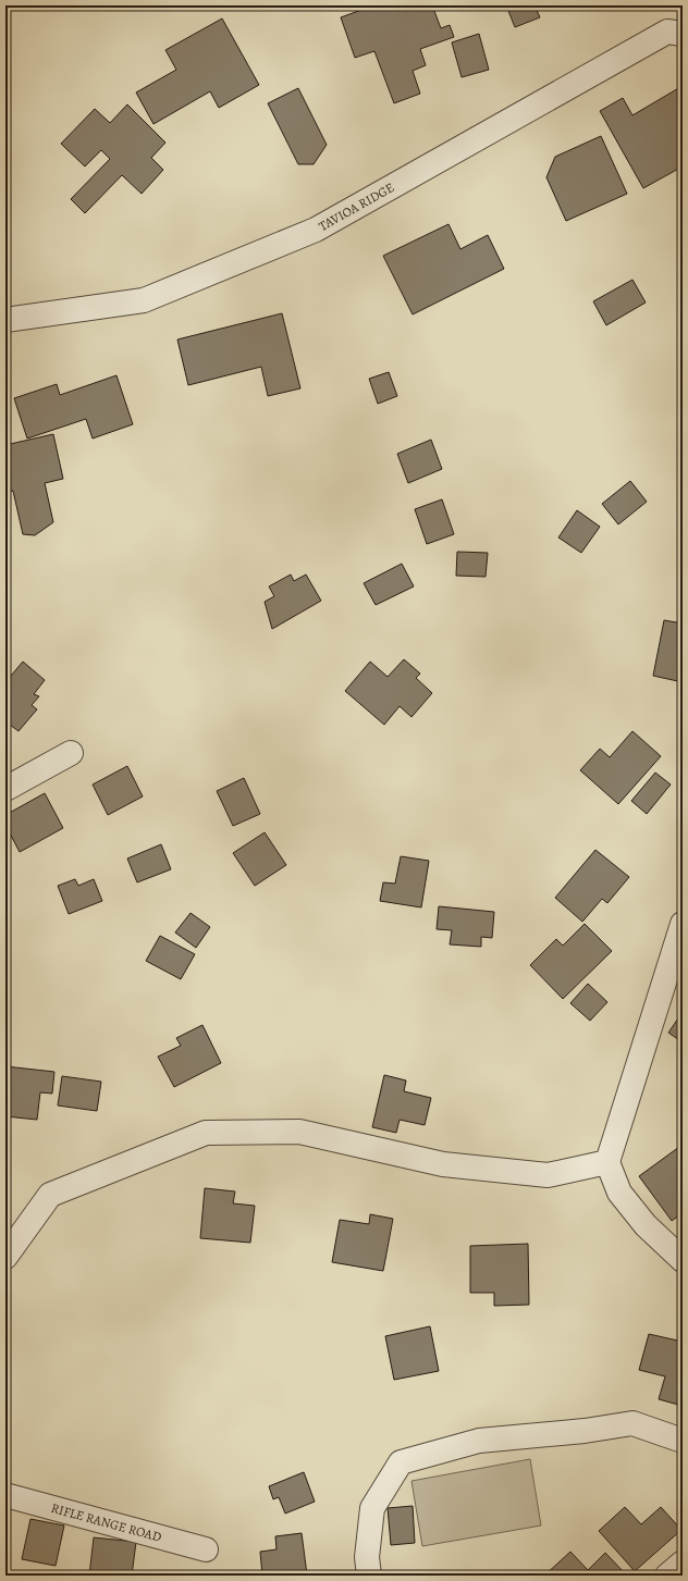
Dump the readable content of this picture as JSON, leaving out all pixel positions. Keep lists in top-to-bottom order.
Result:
{
  "streets": {
    "street": ["TAVIOA RIDGE", "RIFLE RANGE ROAD"]
  }
}
